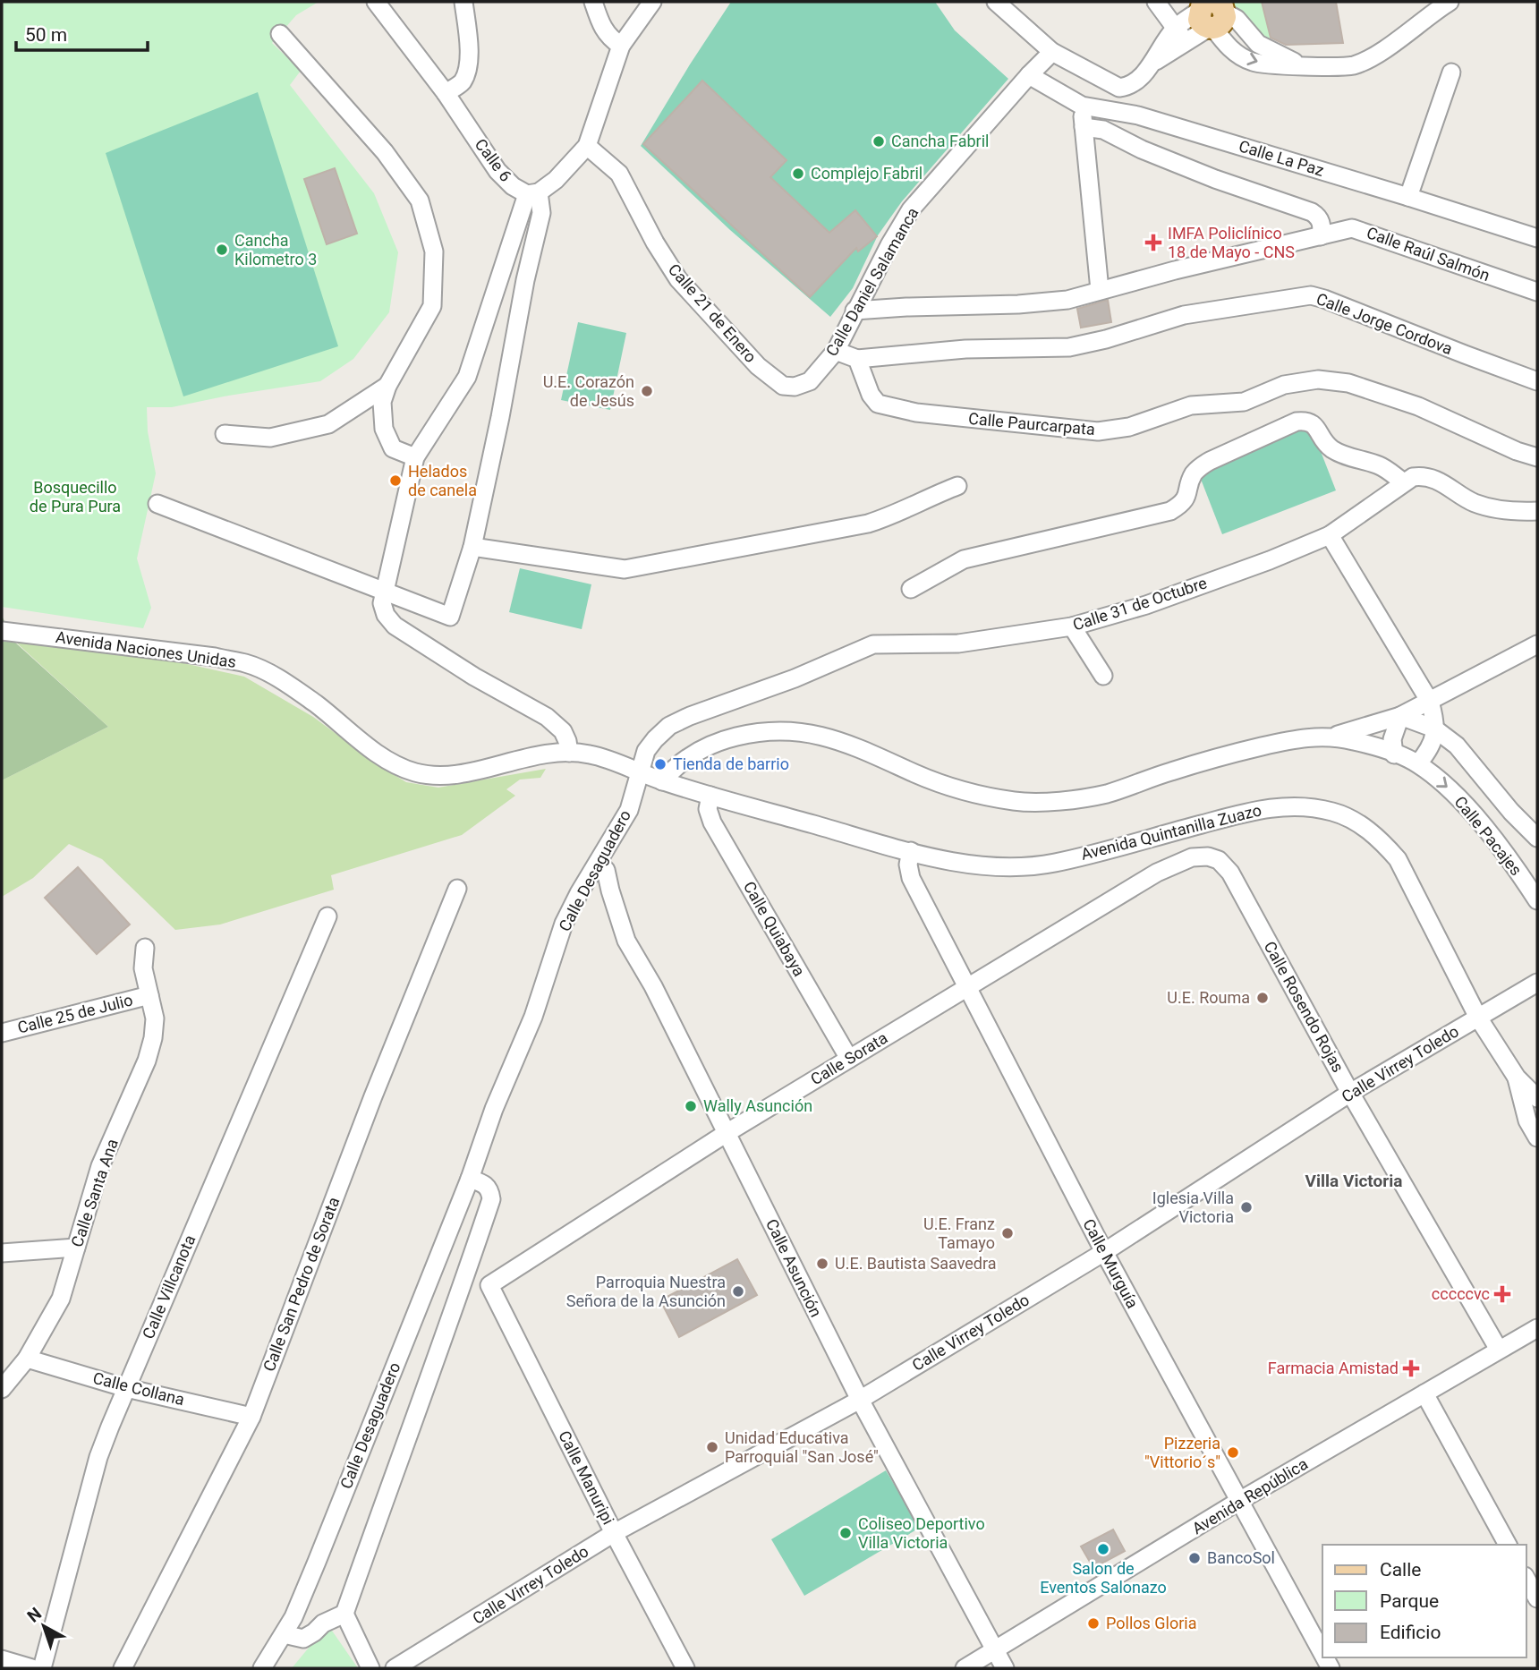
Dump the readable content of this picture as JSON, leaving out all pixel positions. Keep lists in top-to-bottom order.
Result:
{
  "streets": {
    "street": [
      "Calle La Paz",
      "Calle 6",
      "Calle Raúl Salmón",
      "Calle Daniel Salamanca",
      "Calle 21 de Enero",
      "Calle Jorge Cordova",
      "Calle Paurcarpata",
      "Calle 31 de Octubre",
      "Avenida Naciones Unidas",
      "Avenida Quintanilla Zuazo",
      "Calle Pacajes",
      "Calle Desaguadero",
      "Calle Quiabaya",
      "Calle Rosendo Rojas",
      "Calle 25 de Julio",
      "Calle Sorata",
      "Calle Virrey Toledo",
      "Calle Santa Ana",
      "Calle Murguía",
      "Calle Asunción",
      "Calle San Pedro de Sorata",
      "Calle Villcanota",
      "Calle Collana",
      "Calle Manuripi",
      "Avenida República"
    ]
  },
  "crossings": [
    ["Calle La Paz", "Calle Daniel Salamanca"],
    ["Calle Raúl Salmón", "Calle Daniel Salamanca"],
    ["Calle Daniel Salamanca", "Calle 21 de Enero"],
    ["Calle Jorge Cordova", "Calle Paurcarpata"],
    ["Calle 31 de Octubre", "Avenida Naciones Unidas"],
    ["Calle 31 de Octubre", "Calle Desaguadero"],
    ["Avenida Naciones Unidas", "Avenida Quintanilla Zuazo"],
    ["Avenida Naciones Unidas", "Calle Desaguadero"],
    ["Avenida Quintanilla Zuazo", "Calle Quiabaya"],
    ["Avenida Quintanilla Zuazo", "Calle Virrey Toledo"],
    ["Avenida Quintanilla Zuazo", "Calle Murguía"],
    ["Calle Desaguadero", "Calle Asunción"],
    ["Calle Quiabaya", "Calle Sorata"],
    ["Calle Rosendo Rojas", "Calle Sorata"],
    ["Calle Rosendo Rojas", "Calle Virrey Toledo"],
    ["Calle Rosendo Rojas", "Avenida República"],
    ["Calle 25 de Julio", "Calle Santa Ana"],
    ["Calle Sorata", "Calle Murguía"],
    ["Calle Sorata", "Calle Asunción"],
    ["Calle Sorata", "Calle Manuripi"],
    ["Calle Virrey Toledo", "Calle Murguía"],
    ["Calle Virrey Toledo", "Calle Asunción"],
    ["Calle Virrey Toledo", "Calle Manuripi"],
    ["Calle Santa Ana", "Calle Collana"],
    ["Calle Murguía", "Avenida República"],
    ["Calle Asunción", "Avenida República"],
    ["Calle San Pedro de Sorata", "Calle Collana"],
    ["Calle Villcanota", "Calle Collana"]
  ],
  "districts": ["Villa Victoria"],
  "parks": ["Bosquecillo de Pura Pura"],
  "places": {
    "other": [
      "Cancha Fabril",
      "Complejo Fabril",
      "Cancha Kilometro 3",
      "U.E. Corazón de Jesús",
      "Helados de canela",
      "Tienda de barrio",
      "U.E. Rouma",
      "Wally Asunción",
      "Iglesia Villa Victoria",
      "U.E. Franz Tamayo",
      "U.E. Bautista Saavedra",
      "Parroquia Nuestra Señora de la Asunción",
      "Unidad Educativa Parroquial \"San José\"",
      "Pizzeria \"Vittorio´s\"",
      "Coliseo Deportivo Villa Victoria",
      "Salon de Eventos Salonazo",
      "BancoSol",
      "Pollos Gloria"
    ],
    "health": ["IMFA Policlínico 18 de Mayo - CNS", "cccccvc", "Farmacia Amistad"]
  },
  "legend": ["Calle", "Parque", "Edificio"],
  "scale_bar": "50 m",
  "north": "top left"
}
